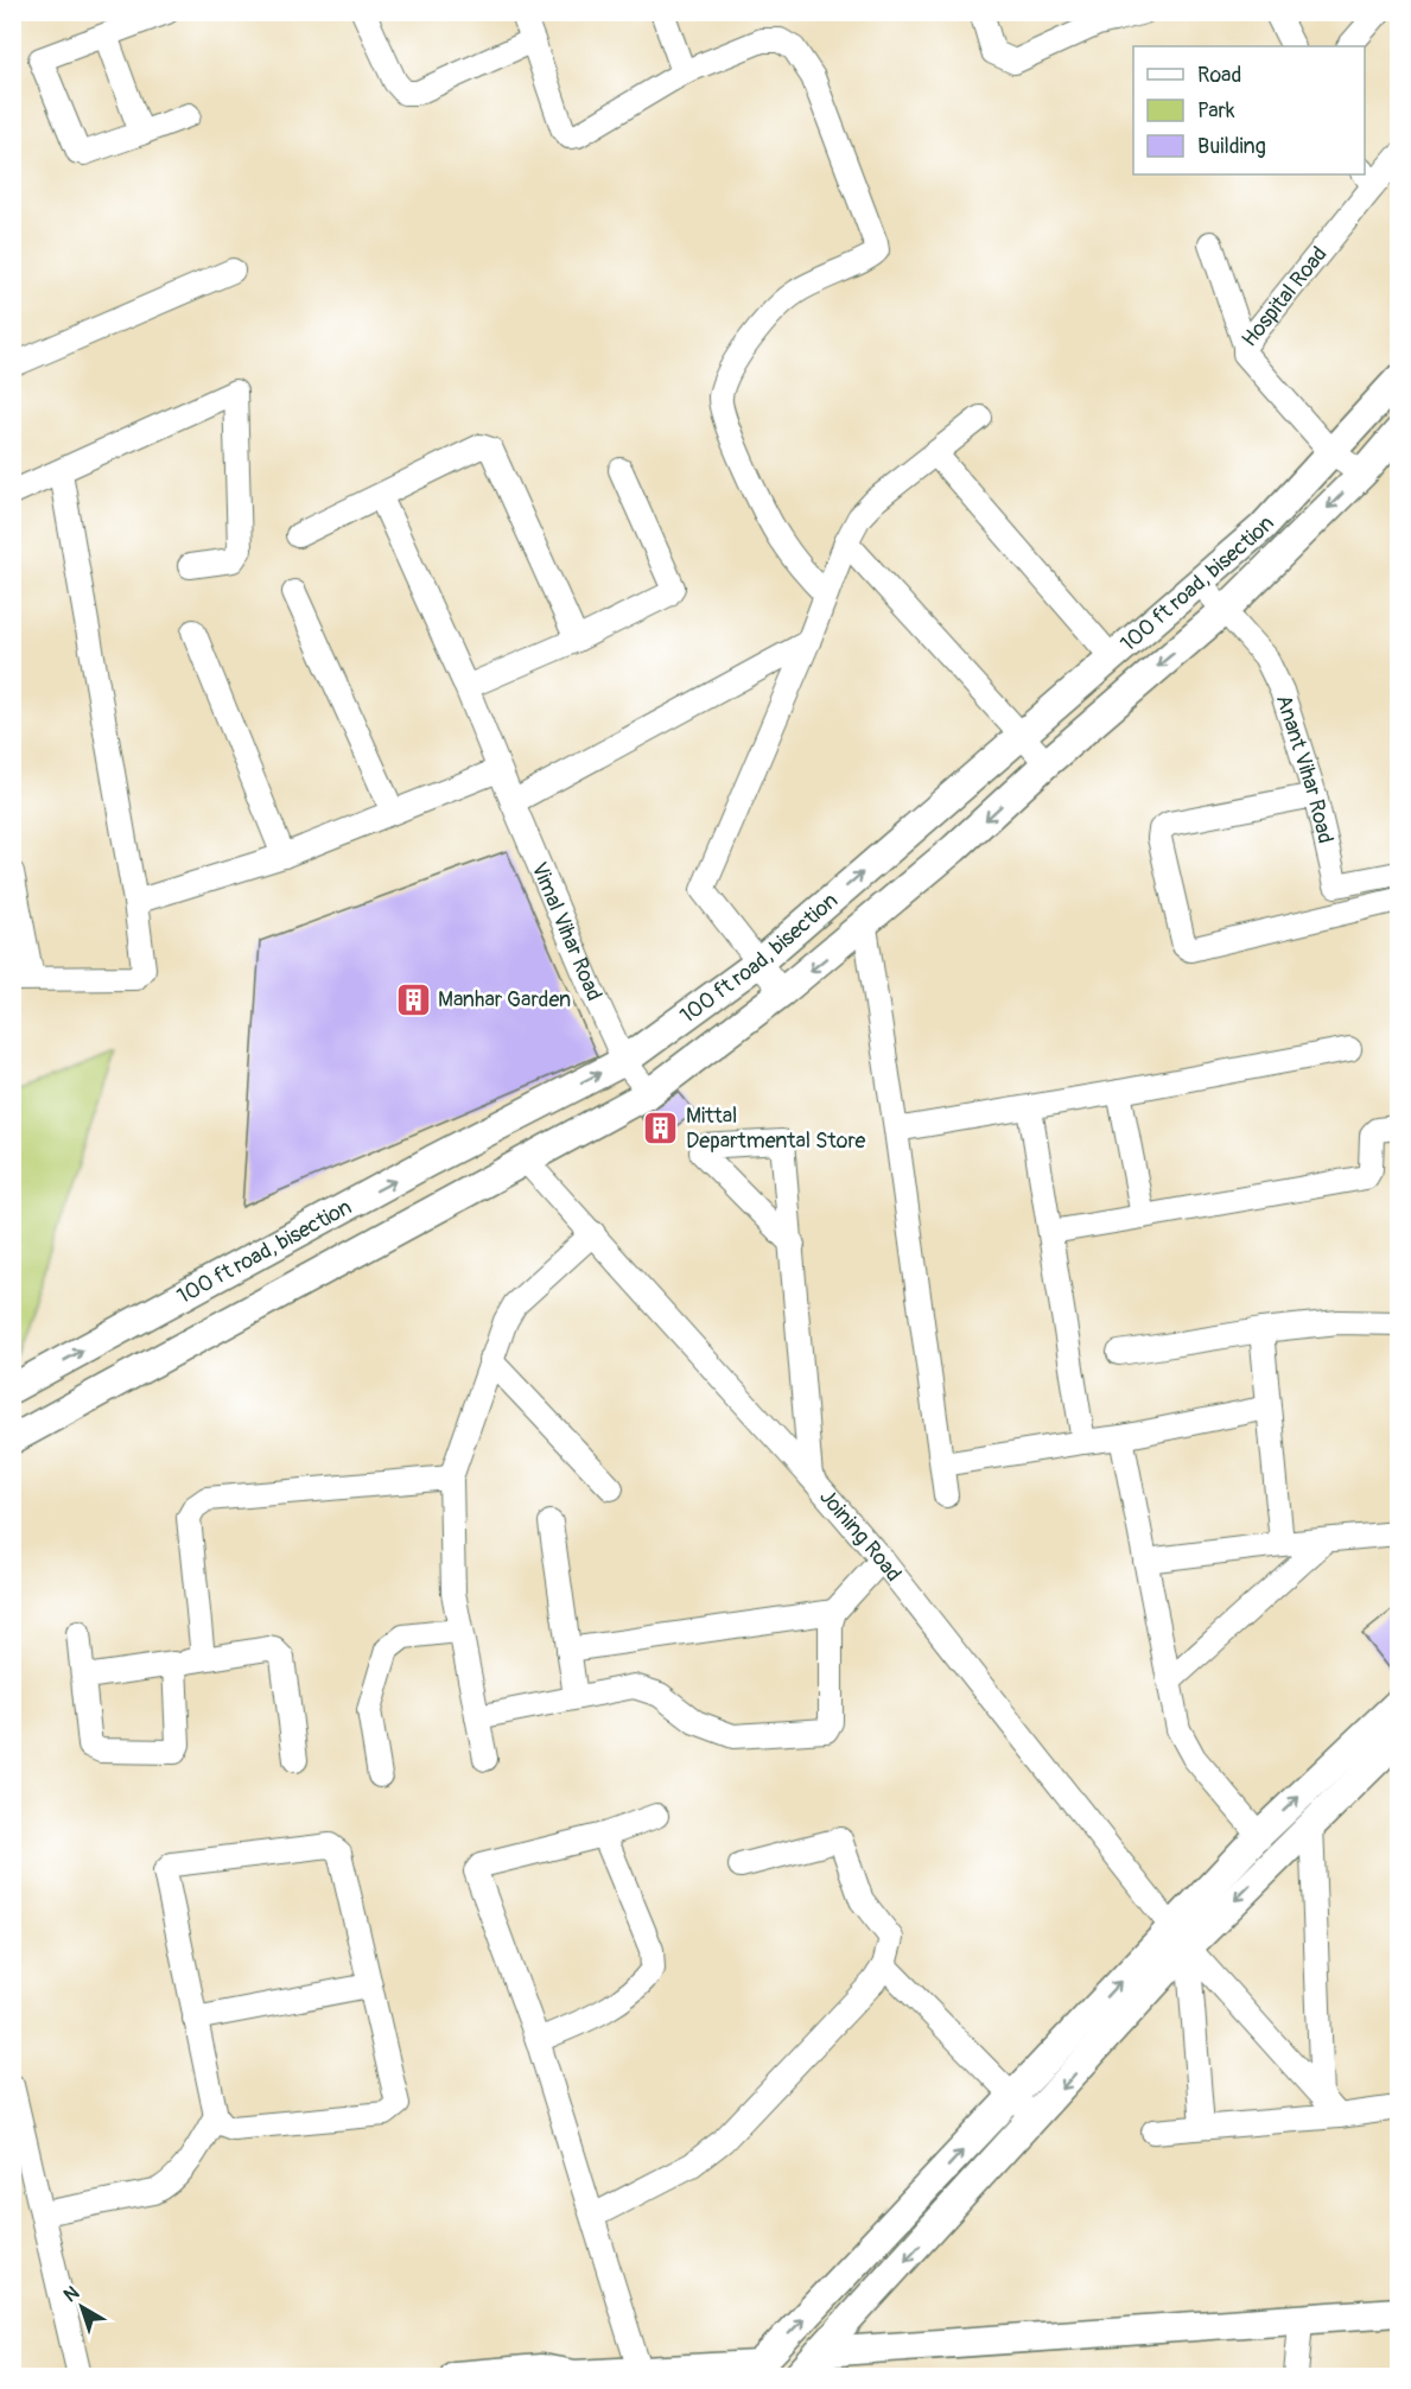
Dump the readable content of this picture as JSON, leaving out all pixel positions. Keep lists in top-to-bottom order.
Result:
{
  "streets": {
    "street": [
      "Hospital Road",
      "100 ft road, bisection",
      "Anant Vihar Road",
      "Vimal Vihar Road",
      "Joining Road"
    ]
  },
  "crossings": [
    ["Hospital Road", "100 ft road, bisection"],
    ["100 ft road, bisection", "Anant Vihar Road"],
    ["100 ft road, bisection", "Vimal Vihar Road"],
    ["100 ft road, bisection", "Joining Road"]
  ],
  "places": {
    "building": ["Manhar Garden", "Mittal Departmental Store"]
  },
  "legend": ["Road", "Park", "Building"],
  "north": "top left"
}
